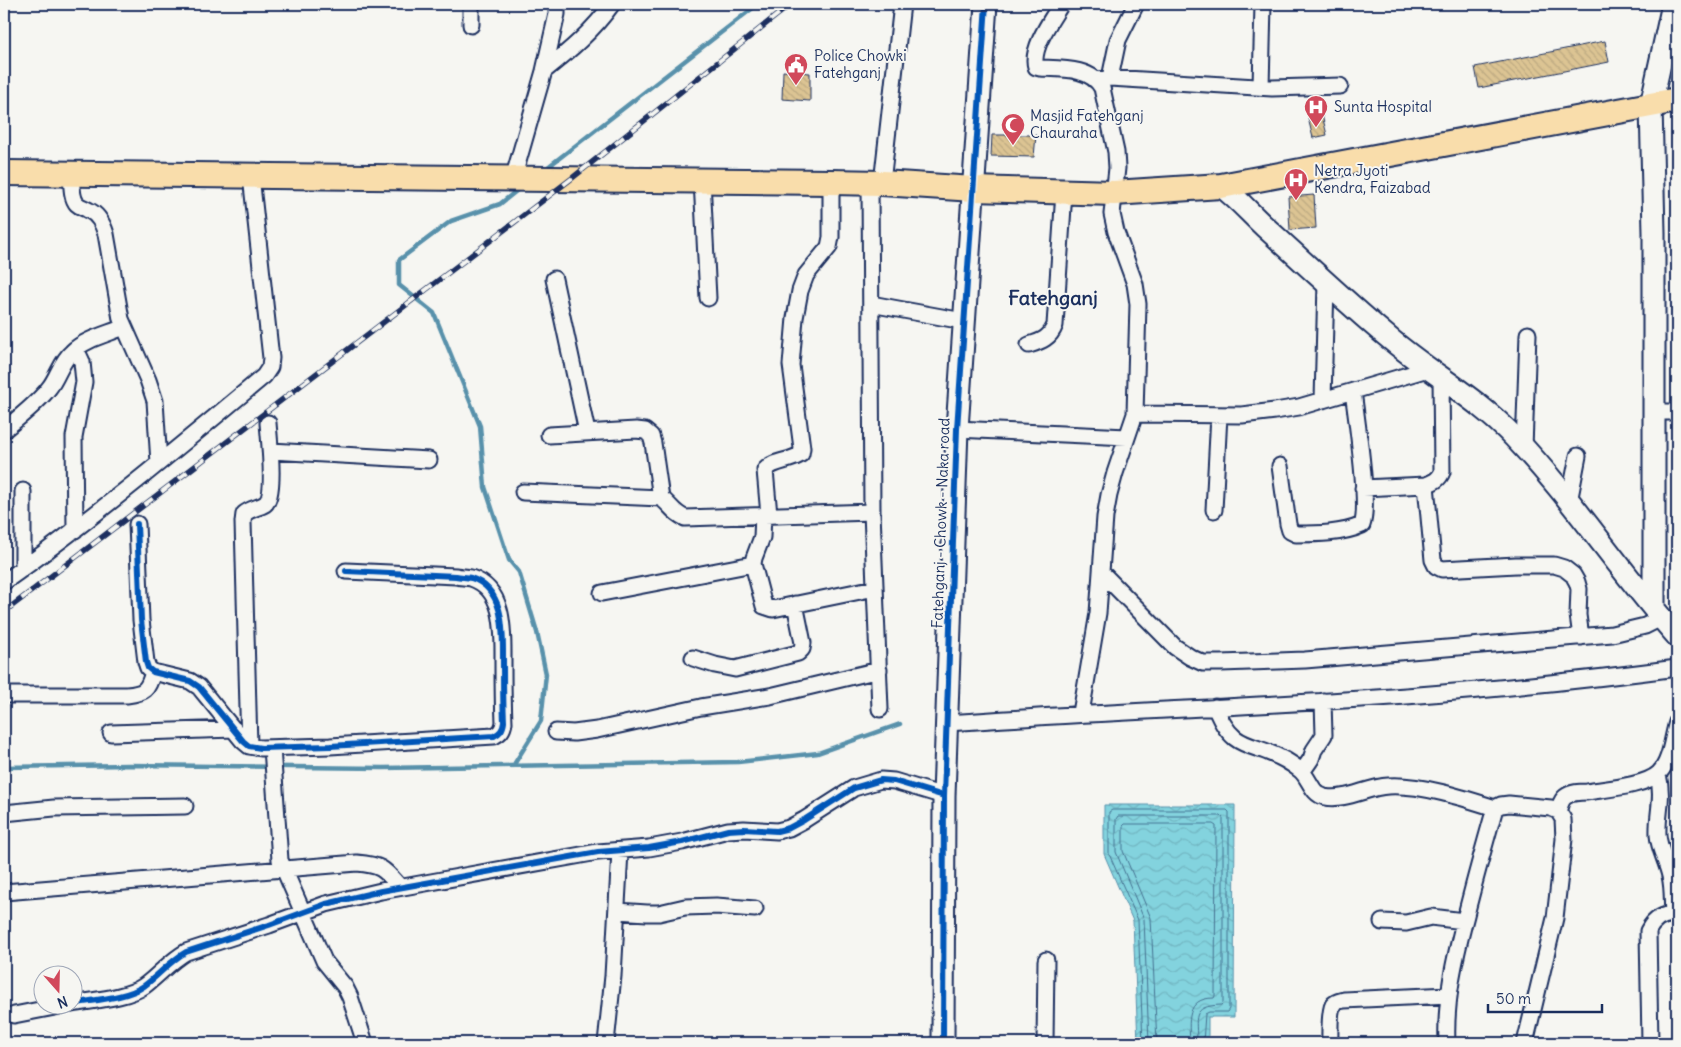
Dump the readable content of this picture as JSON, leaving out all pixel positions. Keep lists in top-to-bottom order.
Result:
{
  "streets": {
    "street": ["Fatehganj - Chowk - Naka road"]
  },
  "districts": ["Fatehganj"],
  "places": {
    "public building": ["Police Chowki Fatehganj"],
    "hospital": ["Sunta Hospital", "Netra Jyoti Kendra, Faizabad"],
    "mosque": ["Masjid Fatehganj Chauraha"]
  },
  "scale_bar": "50 m",
  "north": "bottom"
}
